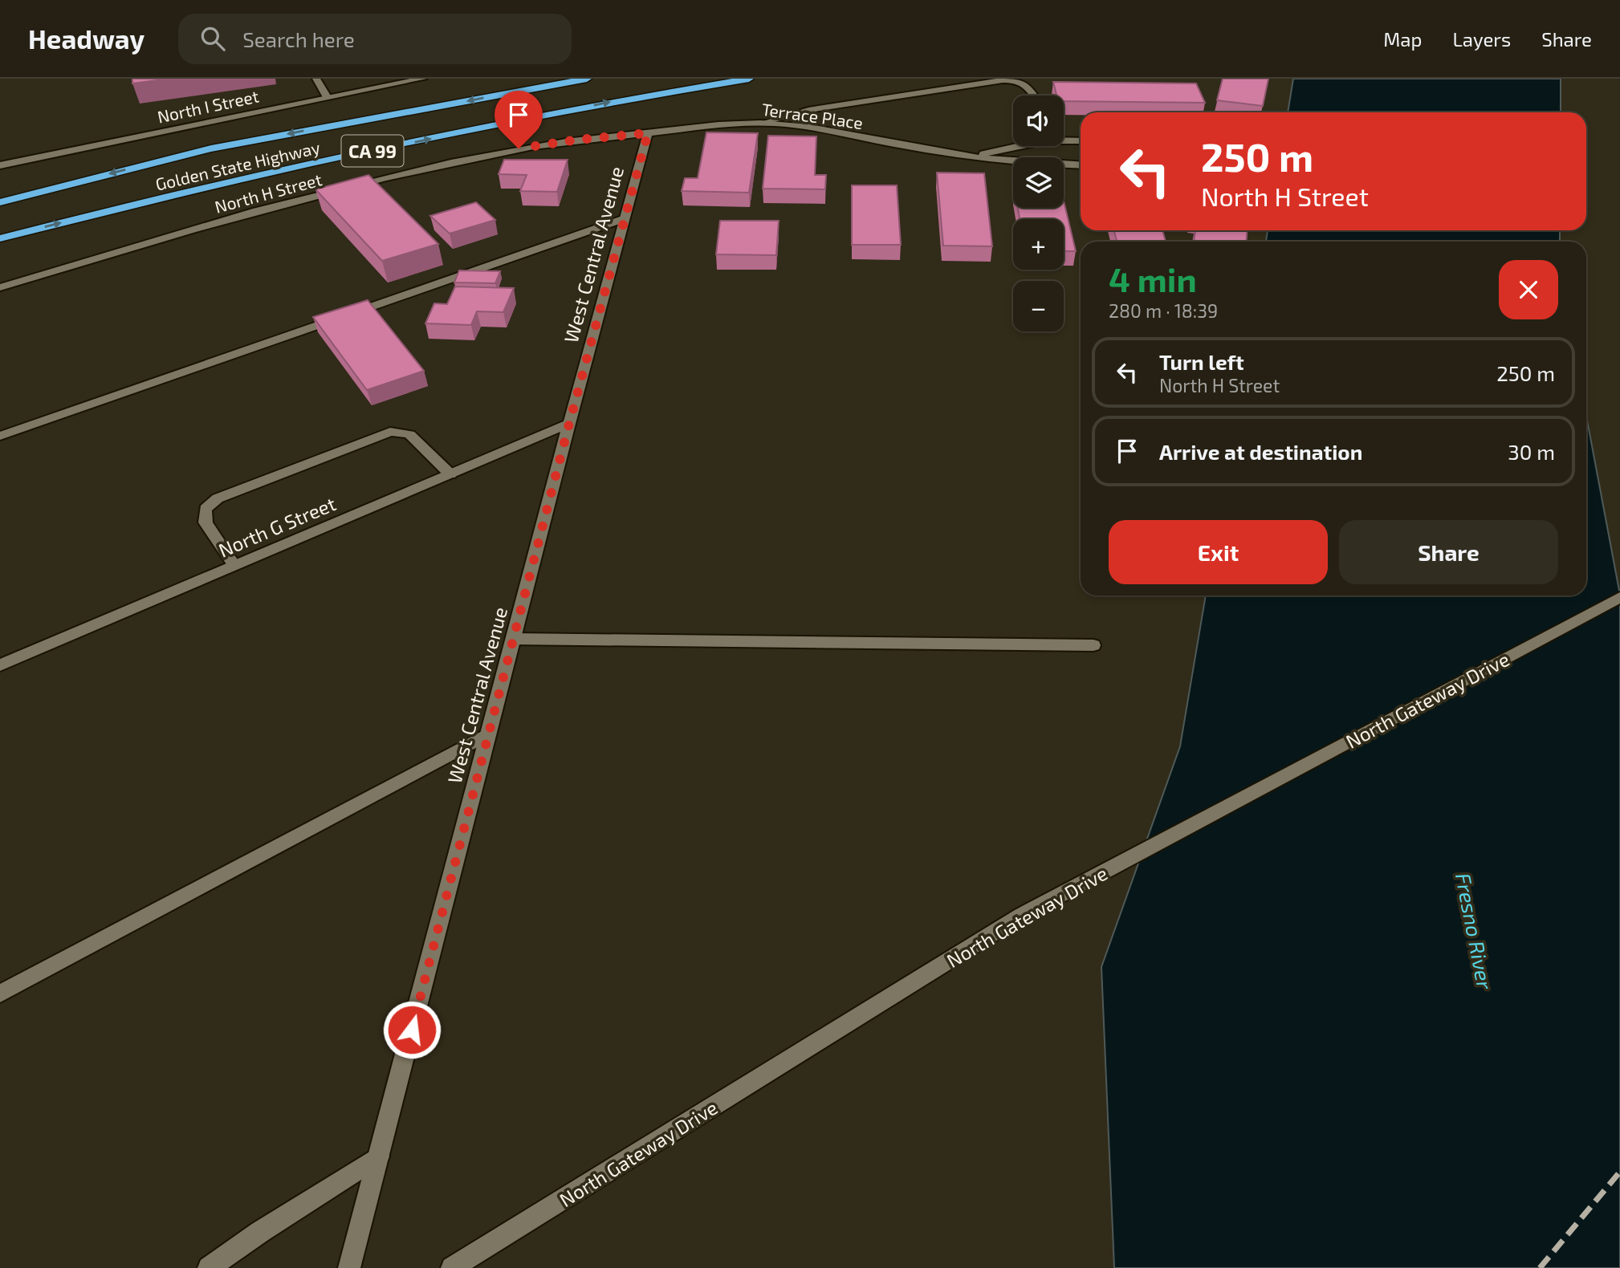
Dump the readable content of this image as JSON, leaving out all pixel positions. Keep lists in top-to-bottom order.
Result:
{
  "streets": {
    "highway": ["CA 99", "Golden State Highway"],
    "street": [
      "North I Street",
      "Terrace Place",
      "North H Street",
      "West Central Avenue",
      "North G Street",
      "North Gateway Drive"
    ]
  },
  "crossings": [
    ["Terrace Place", "North H Street"],
    ["Terrace Place", "West Central Avenue"],
    ["North H Street", "West Central Avenue"],
    ["West Central Avenue", "North G Street"]
  ],
  "water": ["Fresno River"],
  "page": {
    "header": "Headway",
    "search": "Search here",
    "nav": ["Map", "Layers", "Share"],
    "map_buttons": ["+", "−"],
    "turn": ["250 m", "North H Street"],
    "heading": ["4 min", "280 m · 18:39"],
    "list": [
      {
        "name": "Turn left",
        "note": "North H Street",
        "value": "250 m"
      },
      {
        "name": "Arrive at destination",
        "value": "30 m"
      }
    ],
    "buttons": ["Exit", "Share"]
  }
}
